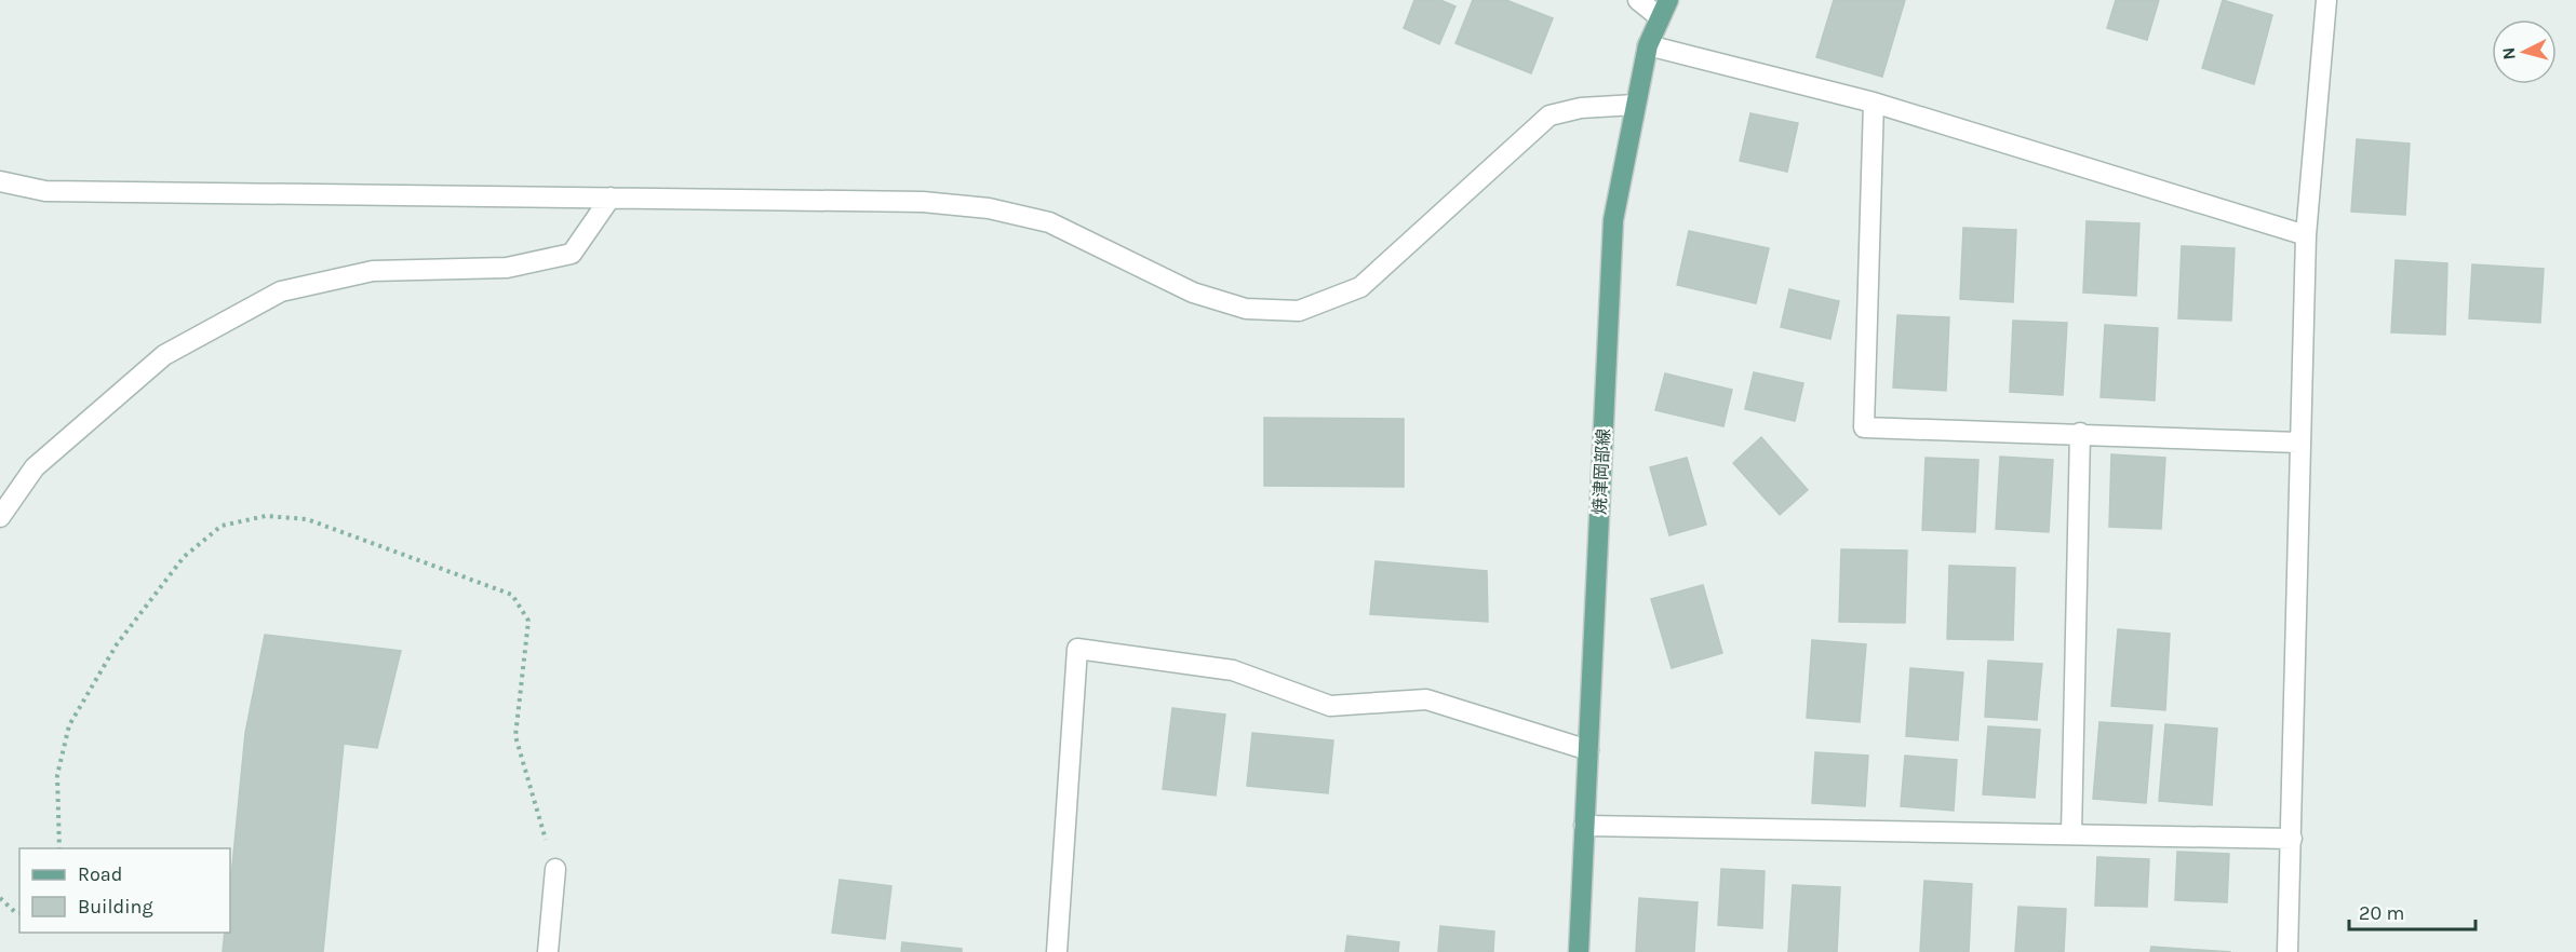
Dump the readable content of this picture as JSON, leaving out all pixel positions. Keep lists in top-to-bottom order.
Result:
{
  "streets": {
    "main road": ["焼津岡部線"]
  },
  "legend": ["Road", "Building"],
  "scale_bar": "20 m",
  "north": "left"
}
